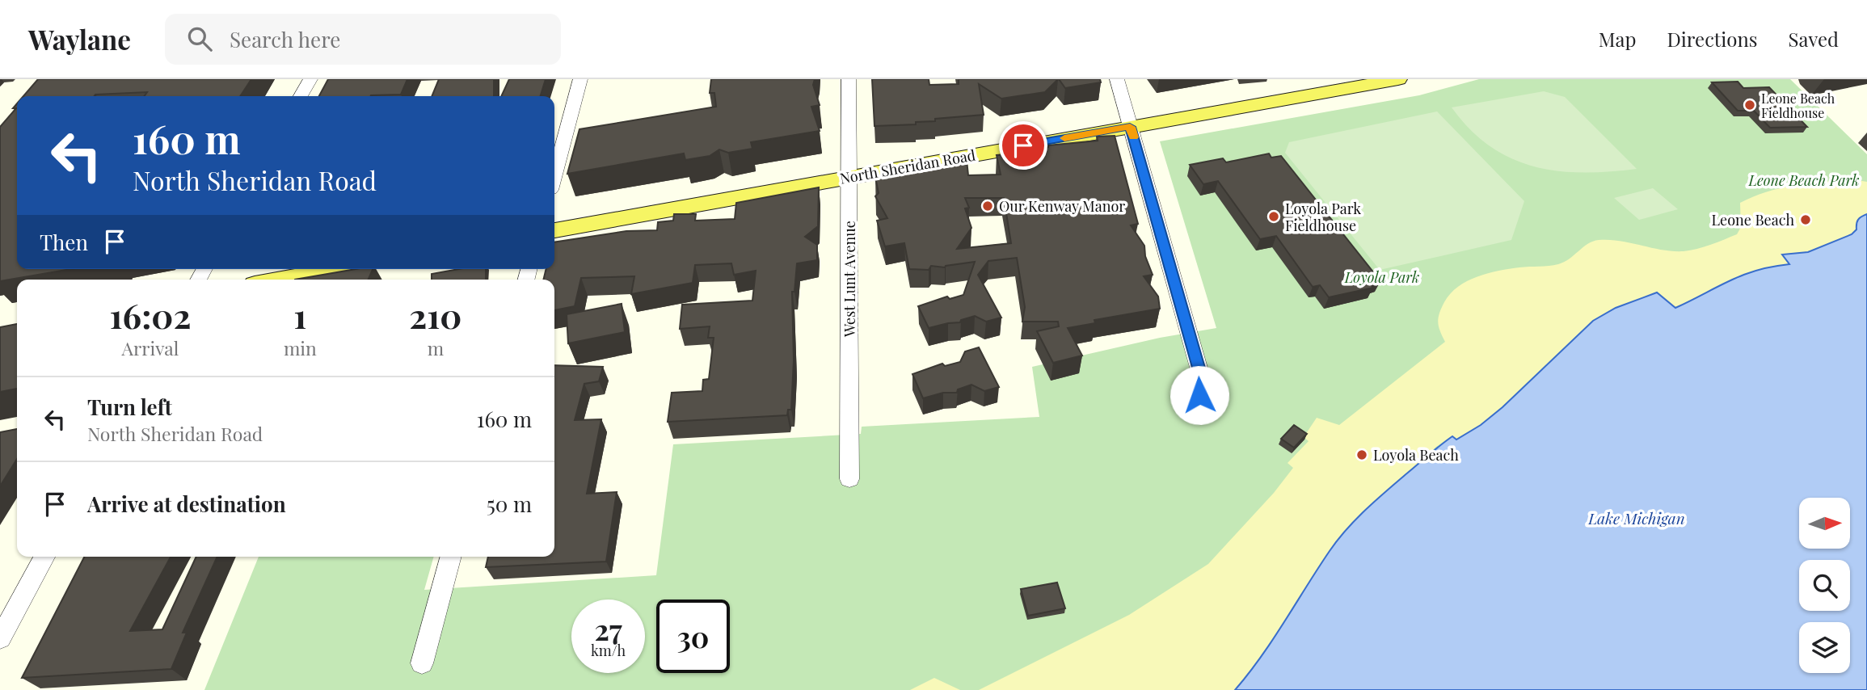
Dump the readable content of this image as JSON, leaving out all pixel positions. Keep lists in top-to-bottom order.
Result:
{
  "streets": {
    "main road": ["North Sheridan Road"],
    "street": ["West Lunt Avenue"]
  },
  "crossings": [
    ["North Sheridan Road", "West Lunt Avenue"]
  ],
  "water": ["Lake Michigan"],
  "parks": ["Leone Beach Park", "Loyola Park"],
  "places": [
    "Leone Beach Fieldhouse",
    "Our Kenway Manor",
    "Loyola Park Fieldhouse",
    "Leone Beach",
    "Loyola Beach"
  ],
  "north": "right",
  "page": {
    "header": "Waylane",
    "search": "Search here",
    "nav": ["Map", "Directions", "Saved"],
    "turn": ["160 m", "North Sheridan Road"],
    "then": "Then",
    "eta": [
      "16:02",
      "Arrival",
      "1",
      "min",
      "210",
      "m"
    ],
    "list": [
      {
        "name": "Turn left",
        "note": "North Sheridan Road",
        "value": "160 m"
      },
      {
        "name": "Arrive at destination",
        "value": "50 m"
      }
    ],
    "speed": "27 km/h",
    "limit": "30"
  }
}
